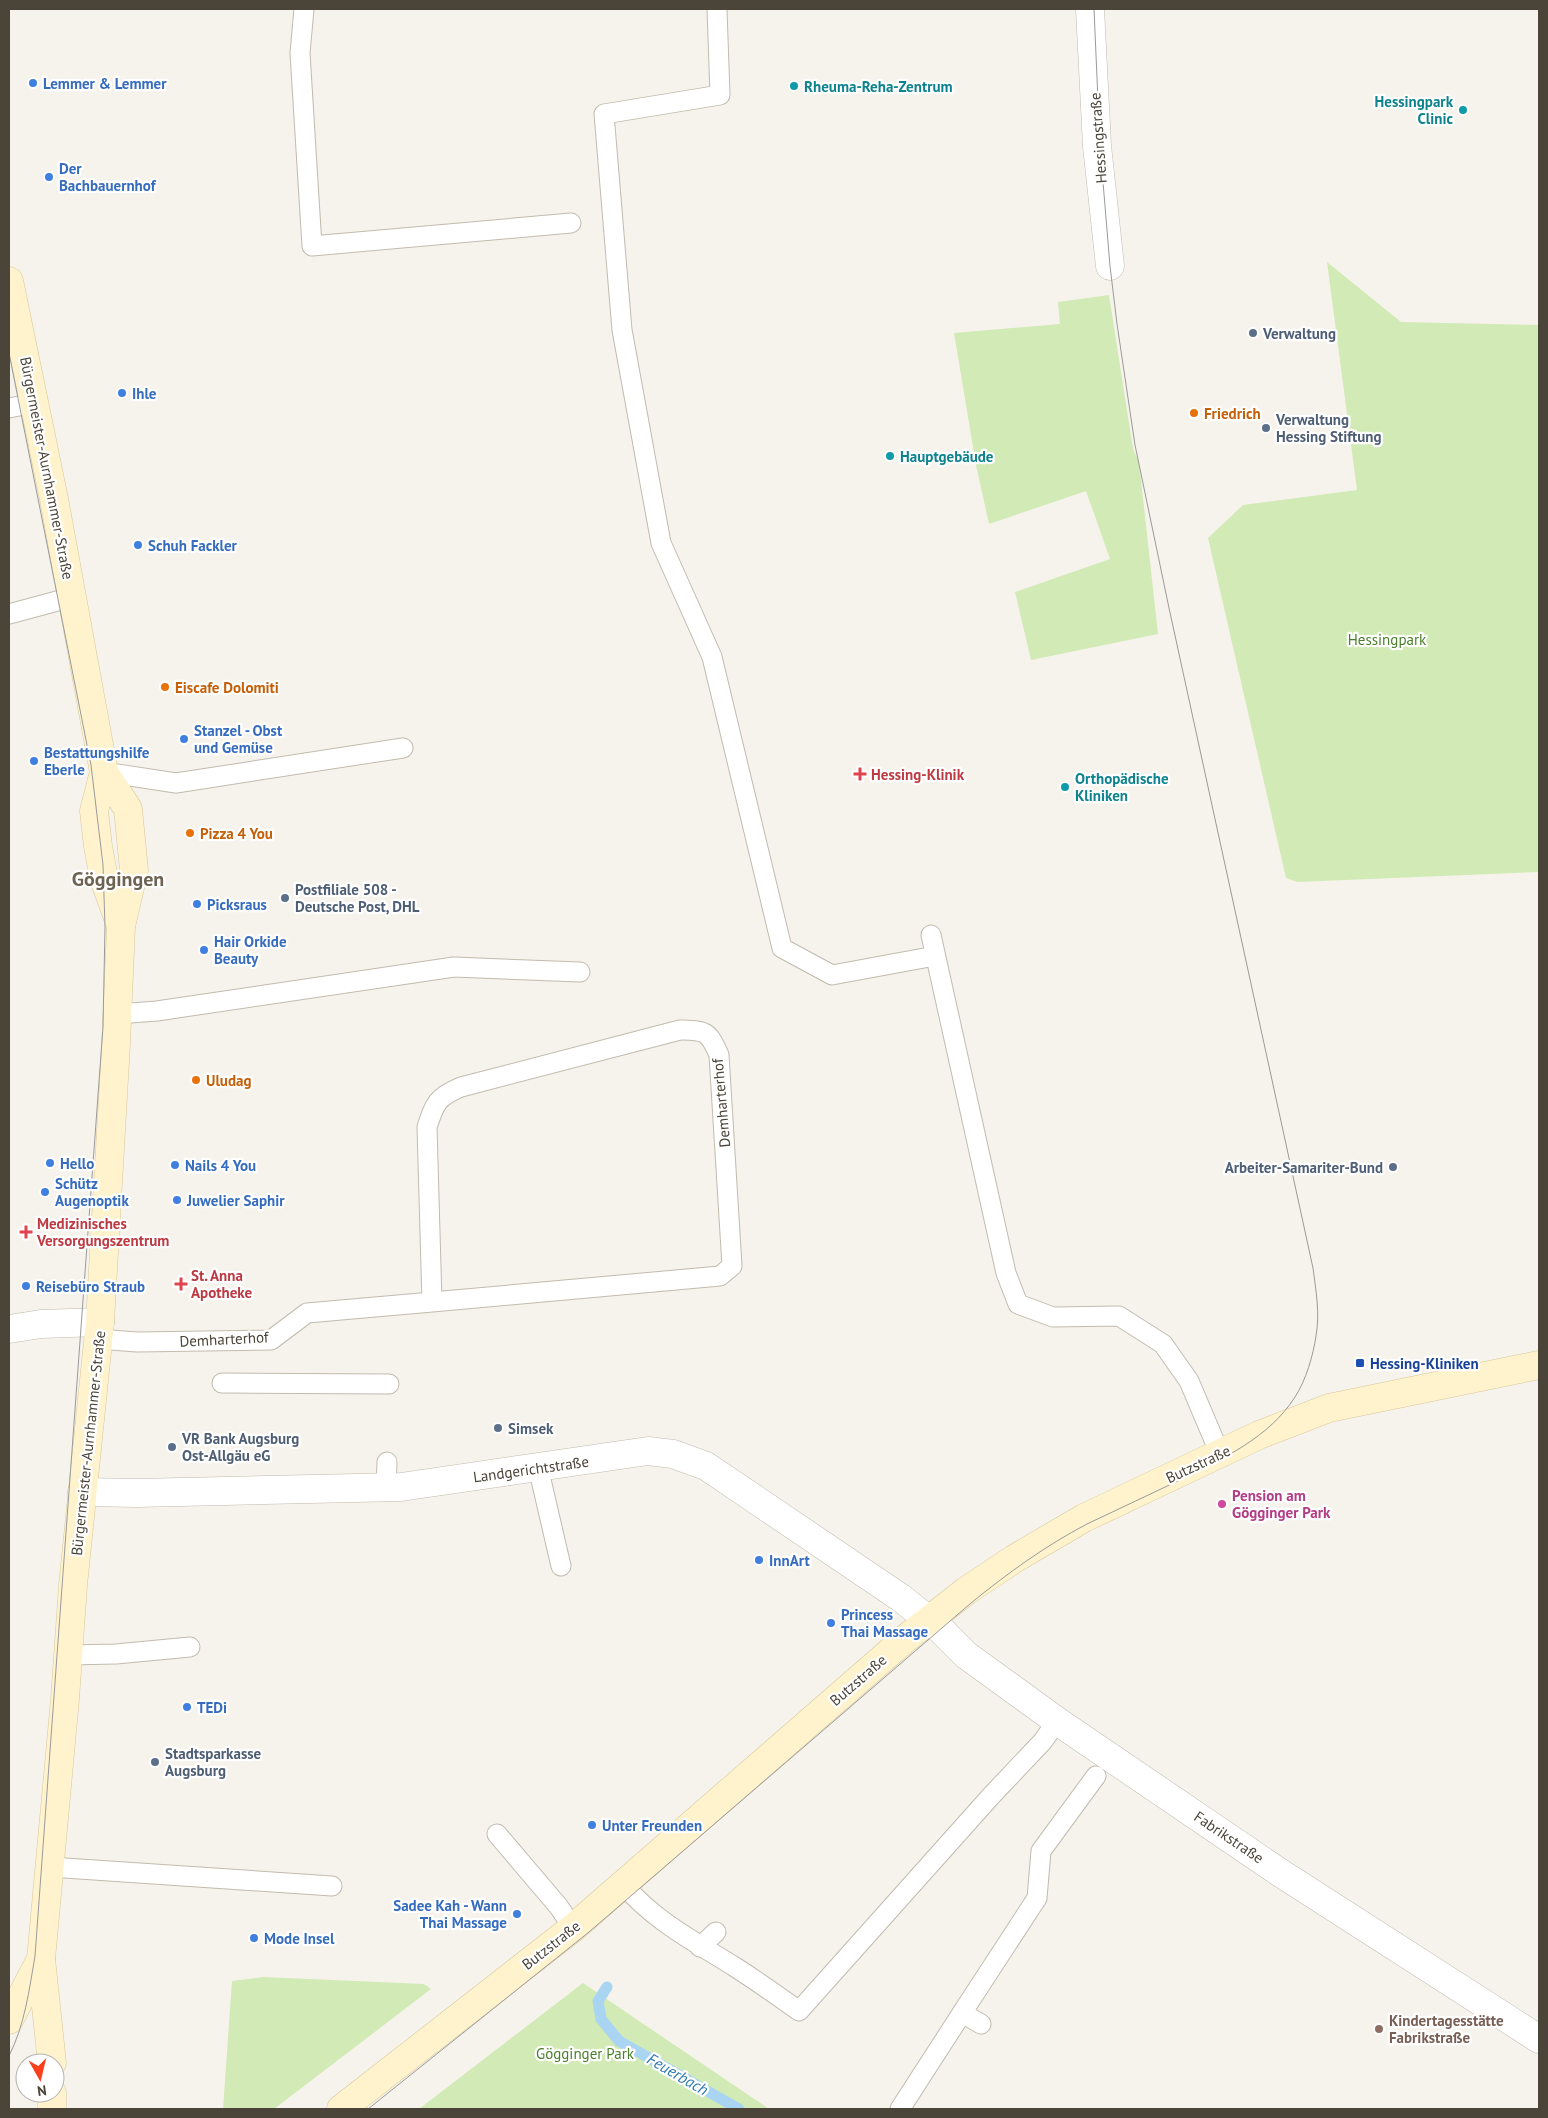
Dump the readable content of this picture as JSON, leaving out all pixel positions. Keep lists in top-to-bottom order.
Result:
{
  "streets": {
    "street": [
      "Hessingstraße",
      "Bürgermeister-Aurnhammer-Straße",
      "Butzstraße",
      "Landgerichtstraße",
      "Fabrikstraße"
    ],
    "lane": ["Demharterhof"]
  },
  "crossings": [
    ["Bürgermeister-Aurnhammer-Straße", "Demharterhof"],
    ["Bürgermeister-Aurnhammer-Straße", "Landgerichtstraße"],
    ["Butzstraße", "Landgerichtstraße"],
    ["Butzstraße", "Fabrikstraße"],
    ["Landgerichtstraße", "Fabrikstraße"]
  ],
  "districts": ["Göggingen"],
  "water": ["Feuerbach"],
  "parks": ["Hessingpark", "Gögginger Park"],
  "places": {
    "other": [
      "Lemmer & Lemmer",
      "Rheuma-Reha-Zentrum",
      "Hessingpark Clinic",
      "Der Bachbauernhof",
      "Verwaltung",
      "Ihle",
      "Friedrich",
      "Verwaltung Hessing Stiftung",
      "Hauptgebäude",
      "Schuh Fackler",
      "Eiscafe Dolomiti",
      "Stanzel - Obst und Gemüse",
      "Bestattungshilfe Eberle",
      "Orthopädische Kliniken",
      "Pizza 4 You",
      "Postfiliale 508 - Deutsche Post, DHL",
      "Picksraus",
      "Hair Orkide Beauty",
      "Uludag",
      "Hello",
      "Nails 4 You",
      "Arbeiter-Samariter-Bund",
      "Schütz Augenoptik",
      "Juwelier Saphir",
      "Reisebüro Straub",
      "Simsek",
      "VR Bank Augsburg Ost-Allgäu eG",
      "Pension am Gögginger Park",
      "InnArt",
      "Princess Thai Massage",
      "TEDi",
      "Stadtsparkasse Augsburg",
      "Unter Freunden",
      "Sadee Kah - Wann Thai Massage",
      "Mode Insel",
      "Kindertagesstätte Fabrikstraße"
    ],
    "health": ["Hessing-Klinik", "Medizinisches Versorgungszentrum", "St. Anna Apotheke"],
    "transit": ["Hessing-Kliniken"]
  },
  "north": "bottom"
}
